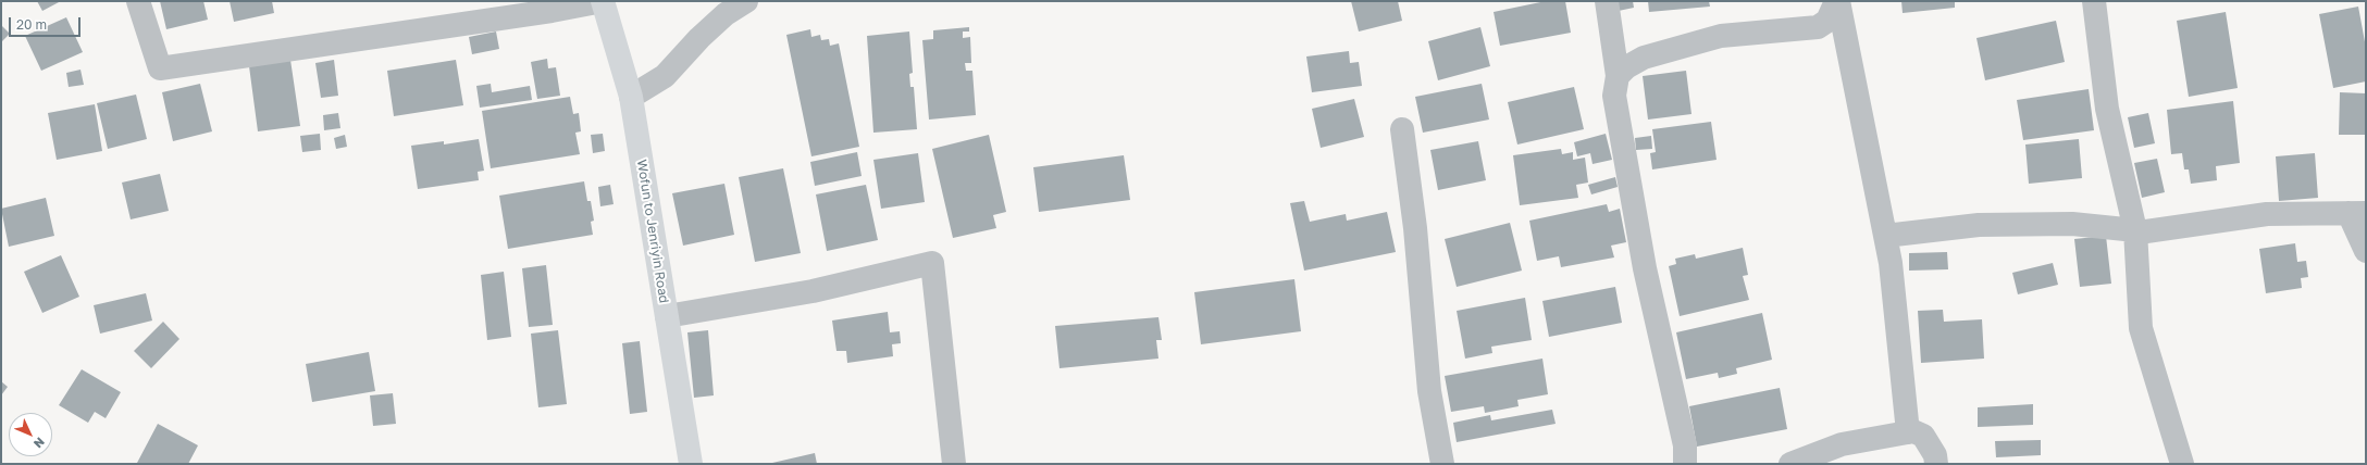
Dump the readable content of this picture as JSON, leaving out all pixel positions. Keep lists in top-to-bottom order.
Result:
{
  "streets": {
    "street": ["Wofun to Jenriyin Road"]
  },
  "scale_bar": "20 m",
  "north": "bottom right"
}
